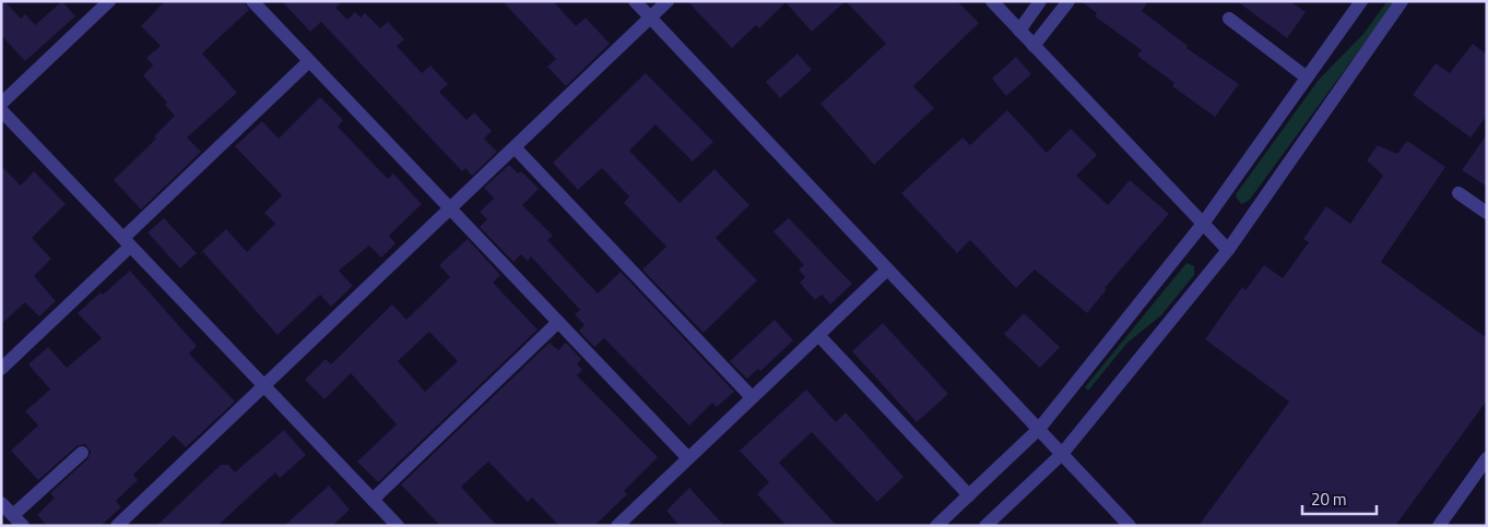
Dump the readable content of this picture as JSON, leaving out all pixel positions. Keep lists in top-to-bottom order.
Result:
{
  "scale_bar": "20 m"
}
